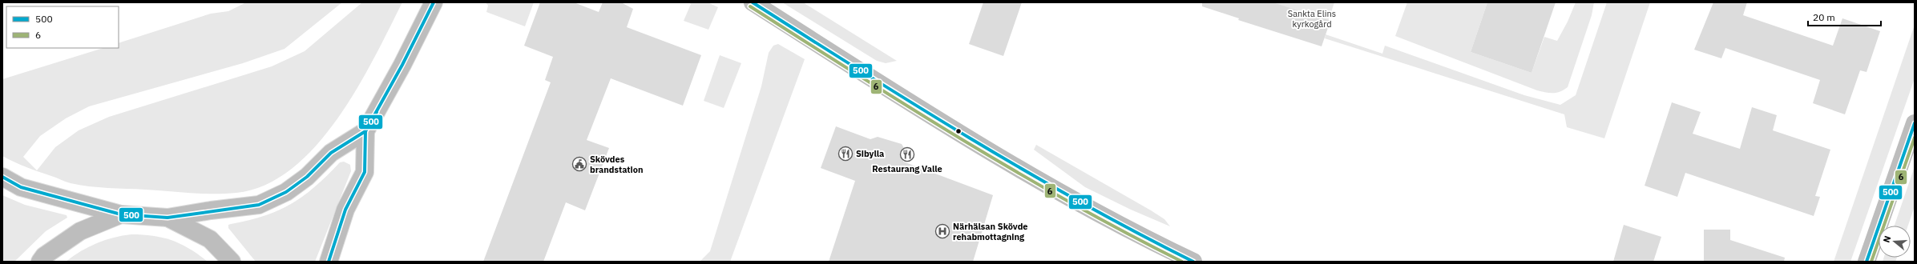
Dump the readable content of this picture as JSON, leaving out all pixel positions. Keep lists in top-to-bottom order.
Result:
{
  "parks": ["Sankta Elins kyrkogård"],
  "places": {
    "restaurant": ["Sibylla", "Restaurang Valle"],
    "public building": ["Skövdes brandstation"],
    "hospital": ["Närhälsan Skövde rehabmottagning"]
  },
  "lines": ["transit line 500", "transit line 6"],
  "legend": ["500", "6"],
  "scale_bar": "20 m",
  "north": "left"
}
